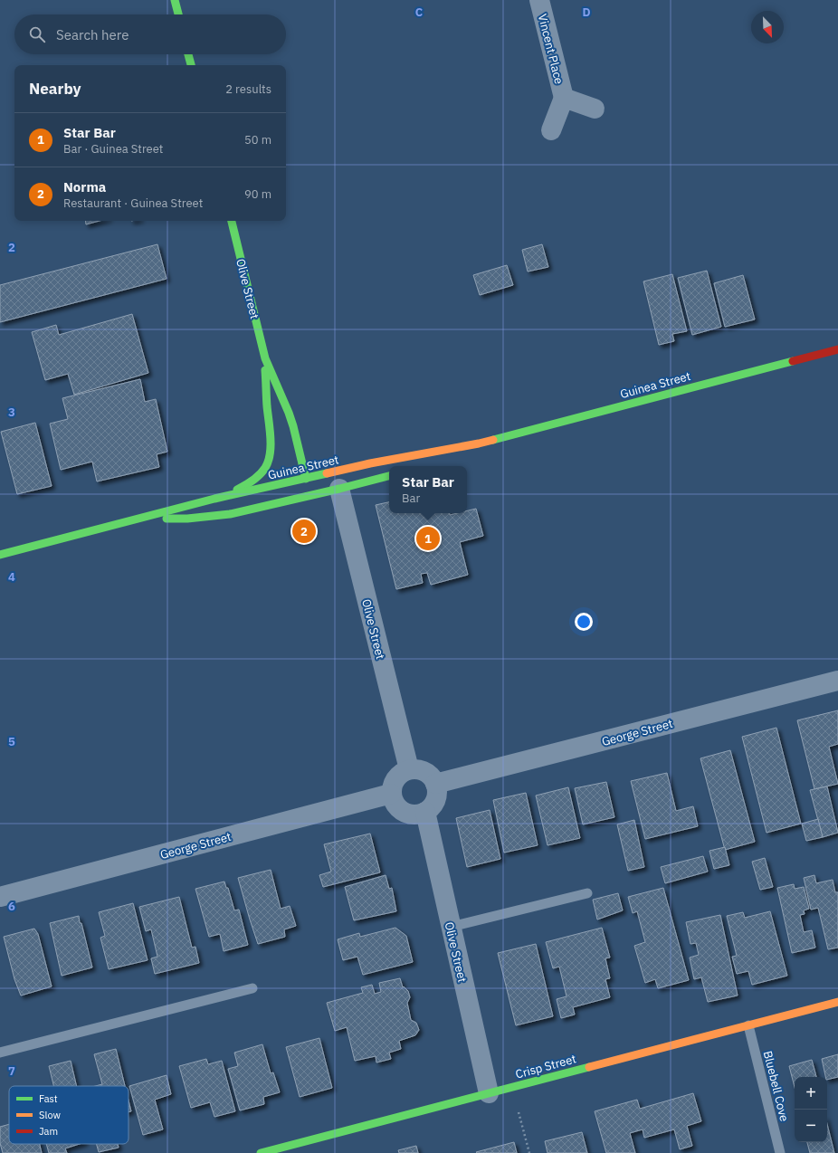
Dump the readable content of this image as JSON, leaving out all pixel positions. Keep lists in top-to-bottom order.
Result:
{
  "streets": {
    "street": [
      "Vincent Place",
      "Olive Street",
      "Guinea Street",
      "George Street",
      "Crisp Street"
    ],
    "lane": ["Bluebell Cove"]
  },
  "crossings": [
    ["Olive Street", "Guinea Street"],
    ["Olive Street", "George Street"],
    ["Olive Street", "Crisp Street"],
    ["Crisp Street", "Bluebell Cove"]
  ],
  "legend": ["Fast", "Slow", "Jam"],
  "north": "bottom right",
  "page": {
    "search": "Search here",
    "heading": ["Nearby", "2 results"],
    "list": [
      {
        "mark": "1",
        "name": "Star Bar",
        "note": "Bar · Guinea Street",
        "value": "50 m"
      },
      {
        "mark": "2",
        "name": "Norma",
        "note": "Restaurant · Guinea Street",
        "value": "90 m"
      }
    ],
    "popup": ["Star Bar", "Bar"],
    "pins": ["2", "1"],
    "map_buttons": ["+", "−"]
  },
  "grid": {
    "columns": ["C", "D"],
    "rows": [
      "2",
      "3",
      "4",
      "5",
      "6",
      "7"
    ]
  }
}
